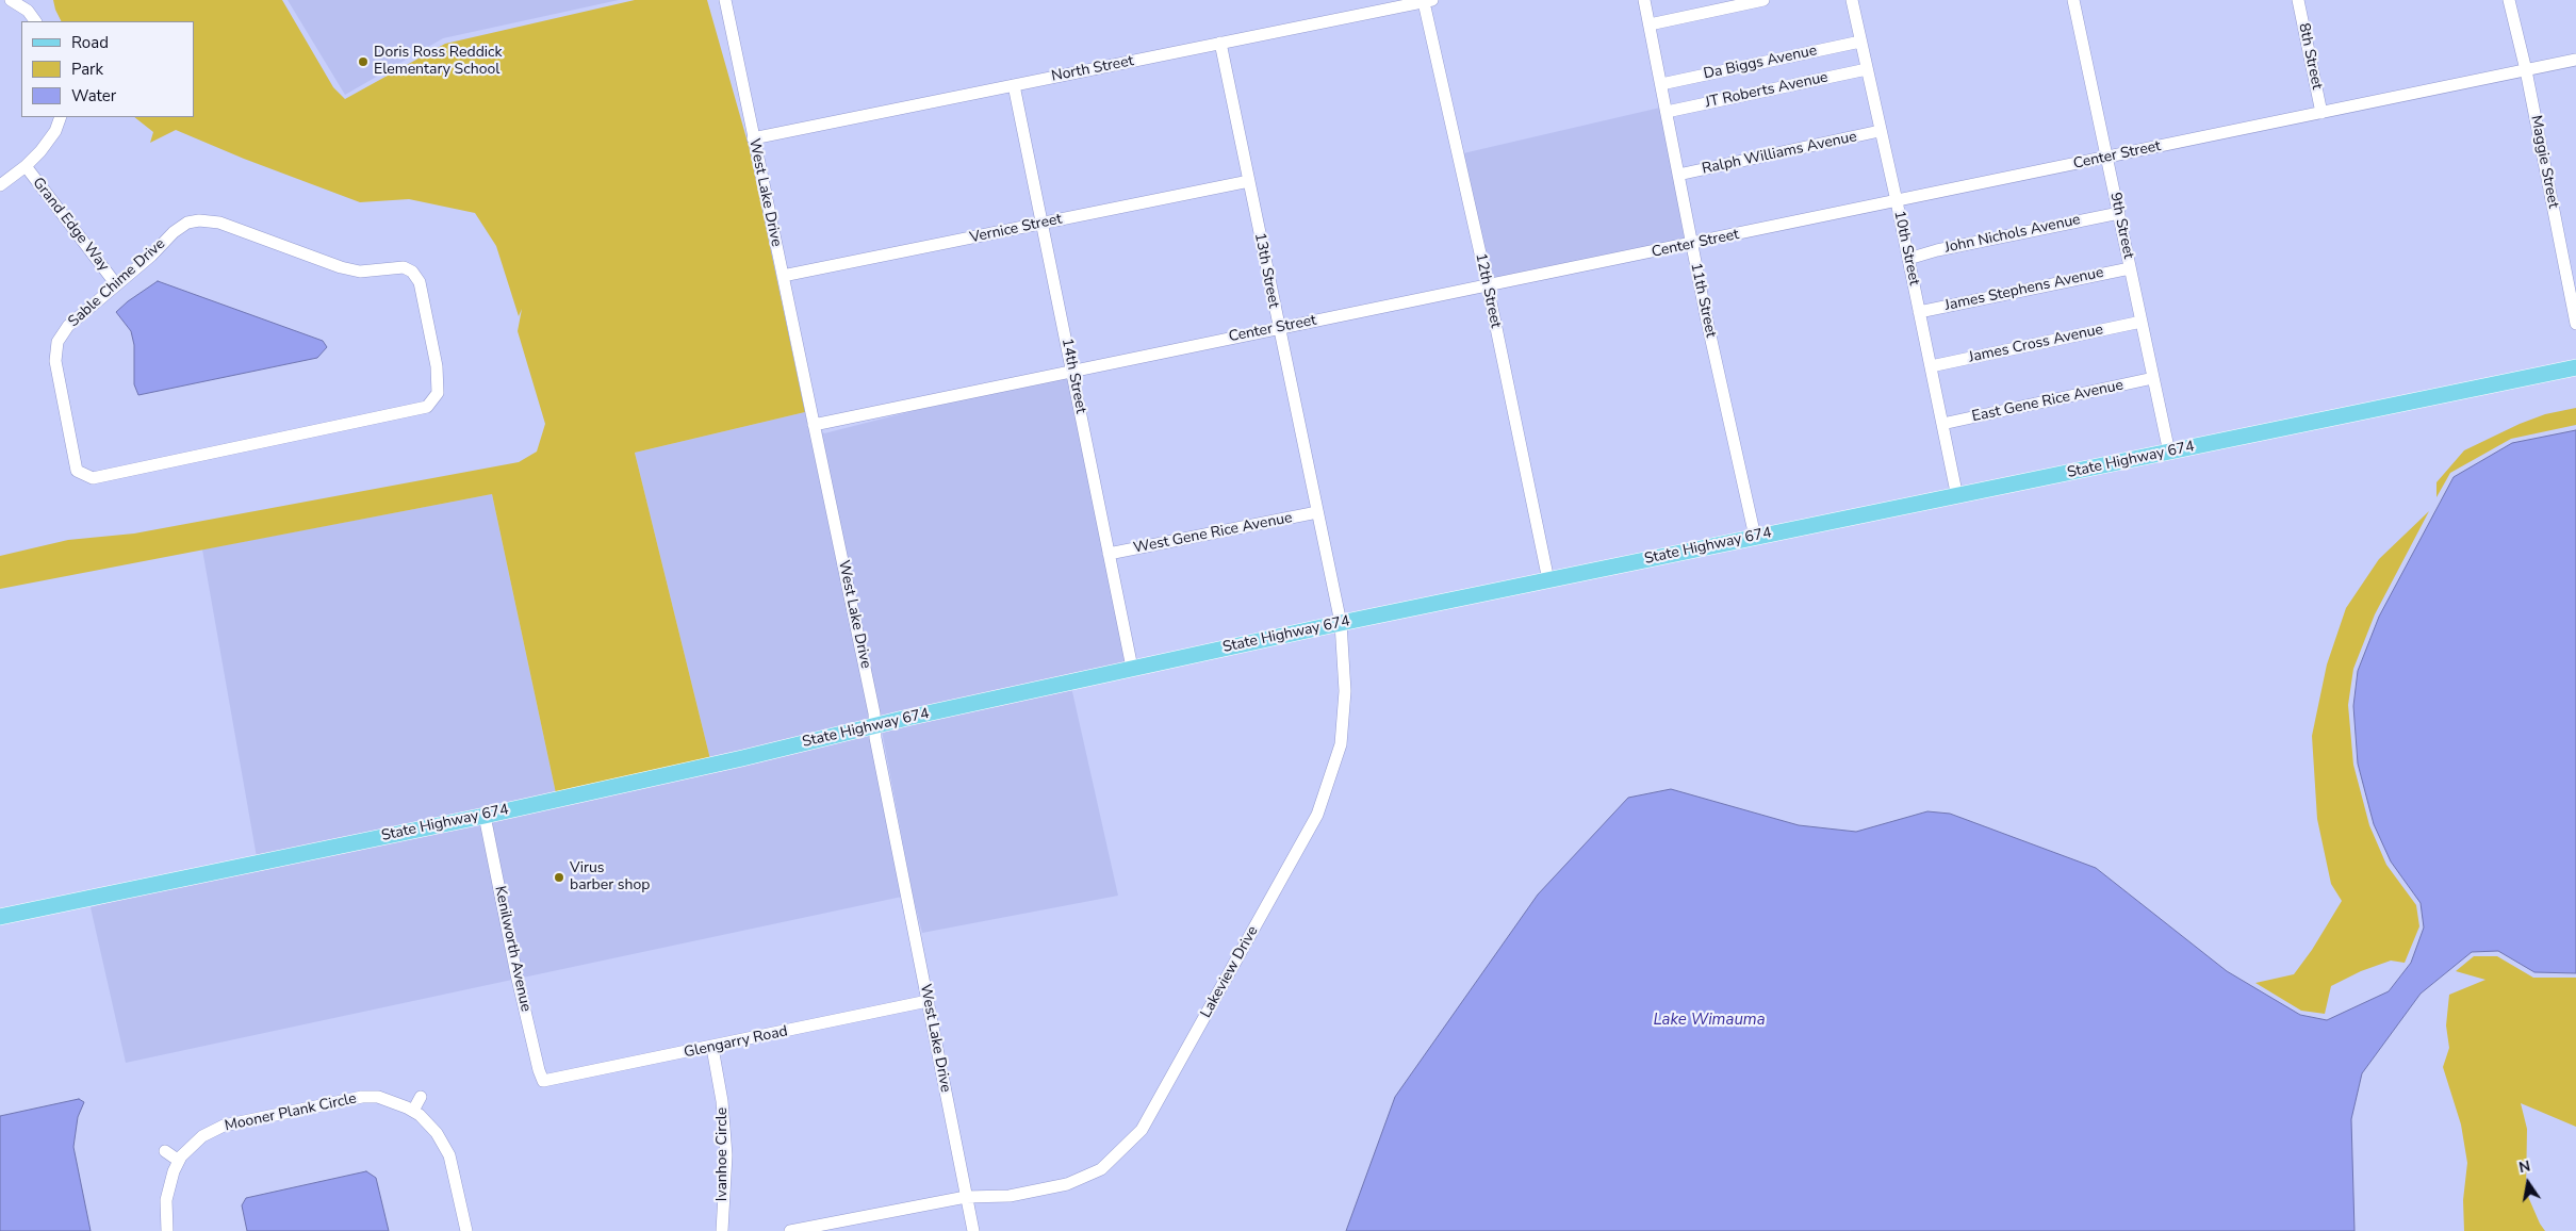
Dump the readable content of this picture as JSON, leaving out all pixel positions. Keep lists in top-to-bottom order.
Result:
{
  "streets": {
    "main road": ["State Highway 674"],
    "street": [
      "8th Street",
      "Da Biggs Avenue",
      "North Street",
      "JT Roberts Avenue",
      "Ralph Williams Avenue",
      "Center Street",
      "Maggie Street",
      "West Lake Drive",
      "Grand Edge Way",
      "9th Street",
      "Vernice Street",
      "John Nichols Avenue",
      "10th Street",
      "13th Street",
      "Sable Chime Drive",
      "James Stephens Avenue",
      "12th Street",
      "11th Street",
      "James Cross Avenue",
      "14th Street",
      "East Gene Rice Avenue",
      "West Gene Rice Avenue",
      "Kenilworth Avenue",
      "Lakeview Drive",
      "Glengarry Road",
      "Mooner Plank Circle",
      "Ivanhoe Circle"
    ]
  },
  "crossings": [
    ["8th Street", "Center Street"],
    ["Da Biggs Avenue", "10th Street"],
    ["Da Biggs Avenue", "11th Street"],
    ["North Street", "West Lake Drive"],
    ["North Street", "13th Street"],
    ["North Street", "12th Street"],
    ["North Street", "14th Street"],
    ["JT Roberts Avenue", "10th Street"],
    ["JT Roberts Avenue", "11th Street"],
    ["Ralph Williams Avenue", "10th Street"],
    ["Ralph Williams Avenue", "11th Street"],
    ["Center Street", "Maggie Street"],
    ["Center Street", "West Lake Drive"],
    ["Center Street", "9th Street"],
    ["Center Street", "10th Street"],
    ["Center Street", "13th Street"],
    ["Center Street", "12th Street"],
    ["Center Street", "11th Street"],
    ["Center Street", "14th Street"],
    ["West Lake Drive", "Vernice Street"],
    ["West Lake Drive", "State Highway 674"],
    ["West Lake Drive", "Lakeview Drive"],
    ["West Lake Drive", "Glengarry Road"],
    ["Grand Edge Way", "Sable Chime Drive"],
    ["9th Street", "John Nichols Avenue"],
    ["9th Street", "James Stephens Avenue"],
    ["9th Street", "James Cross Avenue"],
    ["9th Street", "East Gene Rice Avenue"],
    ["9th Street", "State Highway 674"],
    ["Vernice Street", "13th Street"],
    ["Vernice Street", "14th Street"],
    ["John Nichols Avenue", "10th Street"],
    ["10th Street", "James Stephens Avenue"],
    ["10th Street", "James Cross Avenue"],
    ["10th Street", "East Gene Rice Avenue"],
    ["10th Street", "State Highway 674"],
    ["13th Street", "State Highway 674"],
    ["13th Street", "West Gene Rice Avenue"],
    ["13th Street", "Lakeview Drive"],
    ["12th Street", "State Highway 674"],
    ["11th Street", "State Highway 674"],
    ["14th Street", "State Highway 674"],
    ["14th Street", "West Gene Rice Avenue"],
    ["State Highway 674", "Kenilworth Avenue"],
    ["State Highway 674", "Lakeview Drive"],
    ["Kenilworth Avenue", "Glengarry Road"],
    ["Glengarry Road", "Ivanhoe Circle"]
  ],
  "water": ["Lake Wimauma"],
  "places": ["Doris Ross Reddick Elementary School", "Virus barber shop"],
  "legend": ["Road", "Park", "Water"],
  "north": "top"
}
